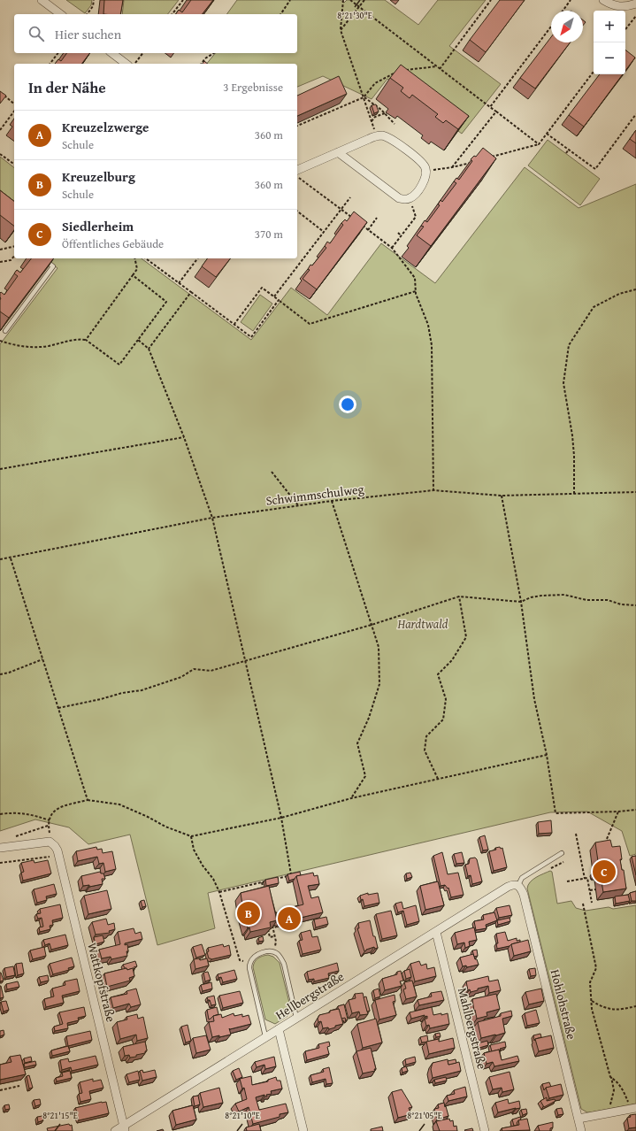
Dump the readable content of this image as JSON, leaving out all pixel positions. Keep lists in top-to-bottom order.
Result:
{
  "streets": {
    "street": [
      "Wattkopfstraße",
      "Hellbergstraße",
      "Hohlohstraße",
      "Mahlbergstraße"
    ],
    "path": ["Schwimmschulweg"]
  },
  "crossings": [
    ["Wattkopfstraße", "Hellbergstraße"],
    ["Hellbergstraße", "Hohlohstraße"],
    ["Hellbergstraße", "Mahlbergstraße"]
  ],
  "parks": ["Hardtwald"],
  "north": "bottom left",
  "page": {
    "map_buttons": ["+", "−"],
    "search": "Hier suchen",
    "heading": ["In der Nähe", "3 Ergebnisse"],
    "list": [
      {
        "mark": "A",
        "name": "Kreuzelzwerge",
        "note": "Schule",
        "value": "360 m"
      },
      {
        "mark": "B",
        "name": "Kreuzelburg",
        "note": "Schule",
        "value": "360 m"
      },
      {
        "mark": "C",
        "name": "Siedlerheim",
        "note": "Öffentliches Gebäude",
        "value": "370 m"
      }
    ],
    "pins": ["C", "B", "A"]
  },
  "coordinates": [
    "8°21'30\"E",
    "8°21'15\"E",
    "8°21'10\"E",
    "8°21'05\"E"
  ]
}
